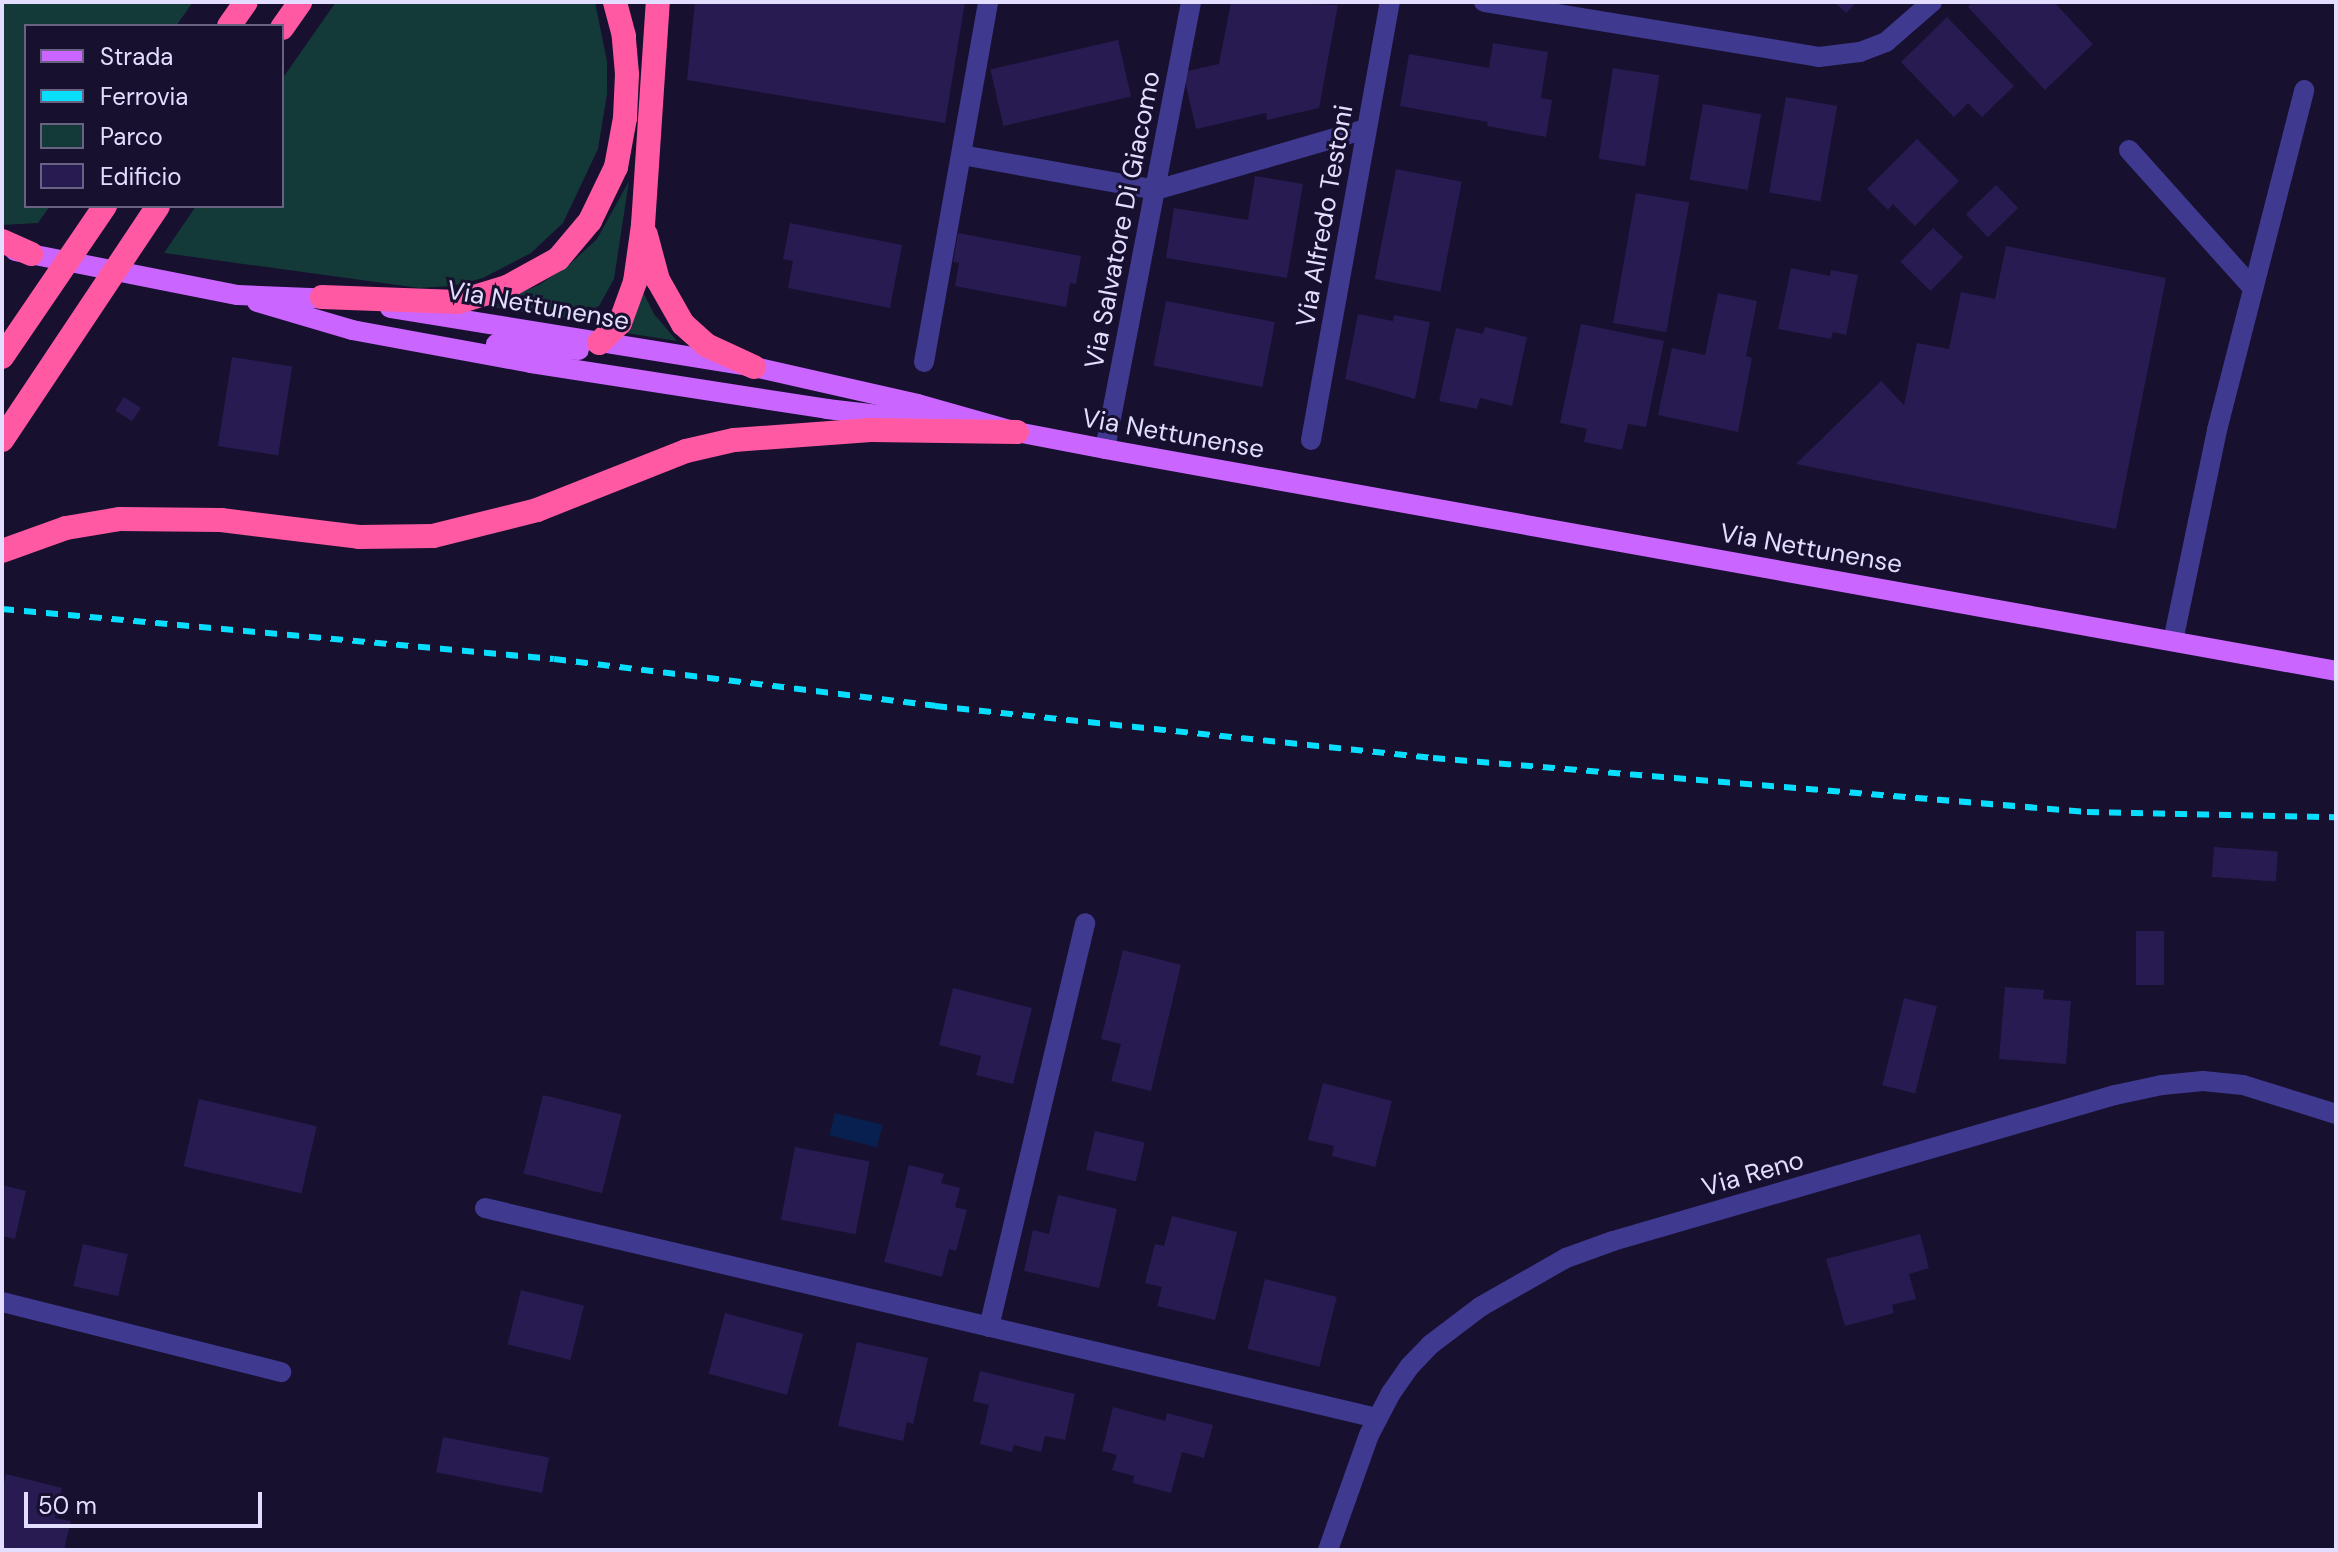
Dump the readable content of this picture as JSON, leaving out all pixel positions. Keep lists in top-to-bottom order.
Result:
{
  "streets": {
    "main road": ["Via Nettunense"],
    "street": ["Via Alfredo Testoni", "Via Salvatore Di Giacomo", "Via Reno"]
  },
  "crossings": [
    ["Via Salvatore Di Giacomo", "Via Nettunense"]
  ],
  "legend": [
    "Strada",
    "Ferrovia",
    "Parco",
    "Edificio"
  ],
  "scale_bar": "50 m"
}
